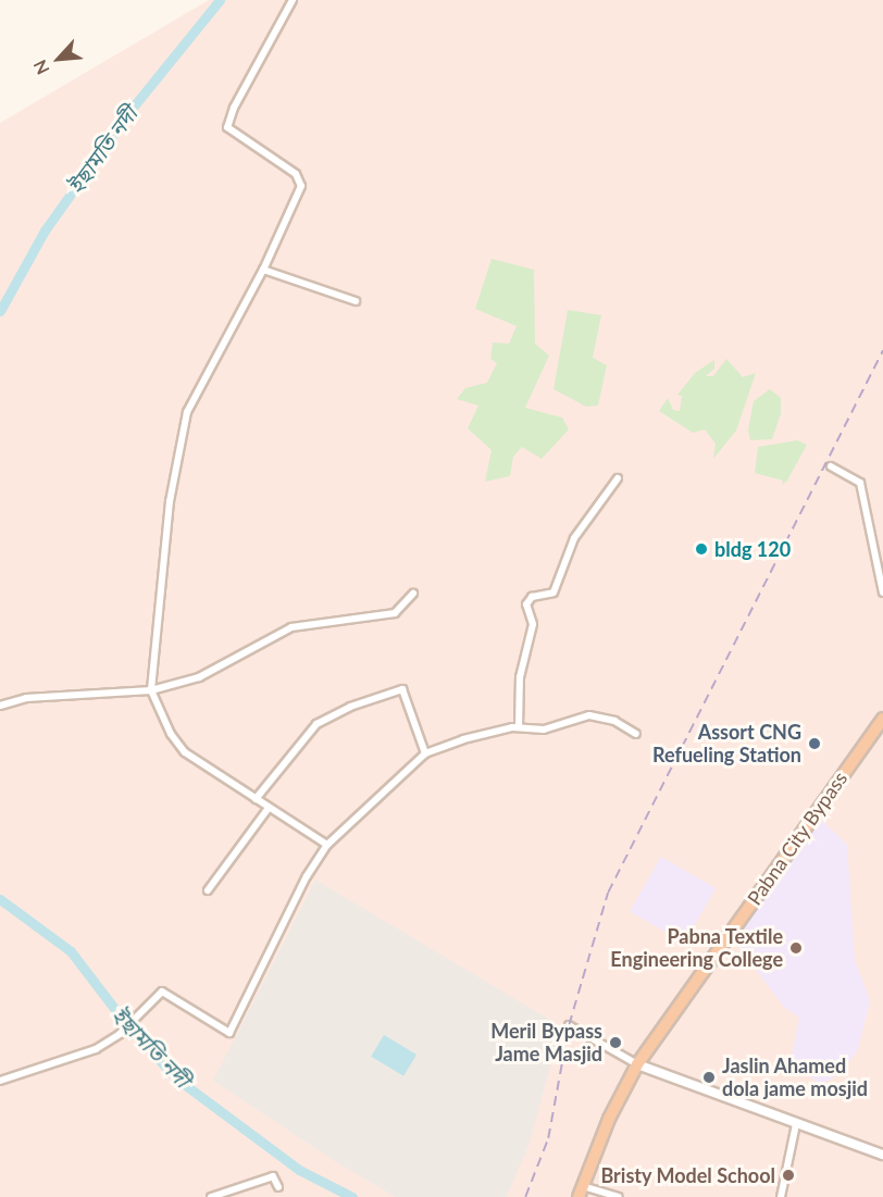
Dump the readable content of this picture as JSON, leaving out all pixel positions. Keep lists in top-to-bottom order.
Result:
{
  "streets": {
    "highway": ["Pabna City Bypass"]
  },
  "water": ["ইছামতি নদী"],
  "places": [
    "bldg 120",
    "Assort CNG Refueling Station",
    "Pabna Textile Engineering College",
    "Meril Bypass Jame Masjid",
    "Jaslin Ahamed dola jame mosjid",
    "Bristy Model School"
  ],
  "north": "bottom left"
}
